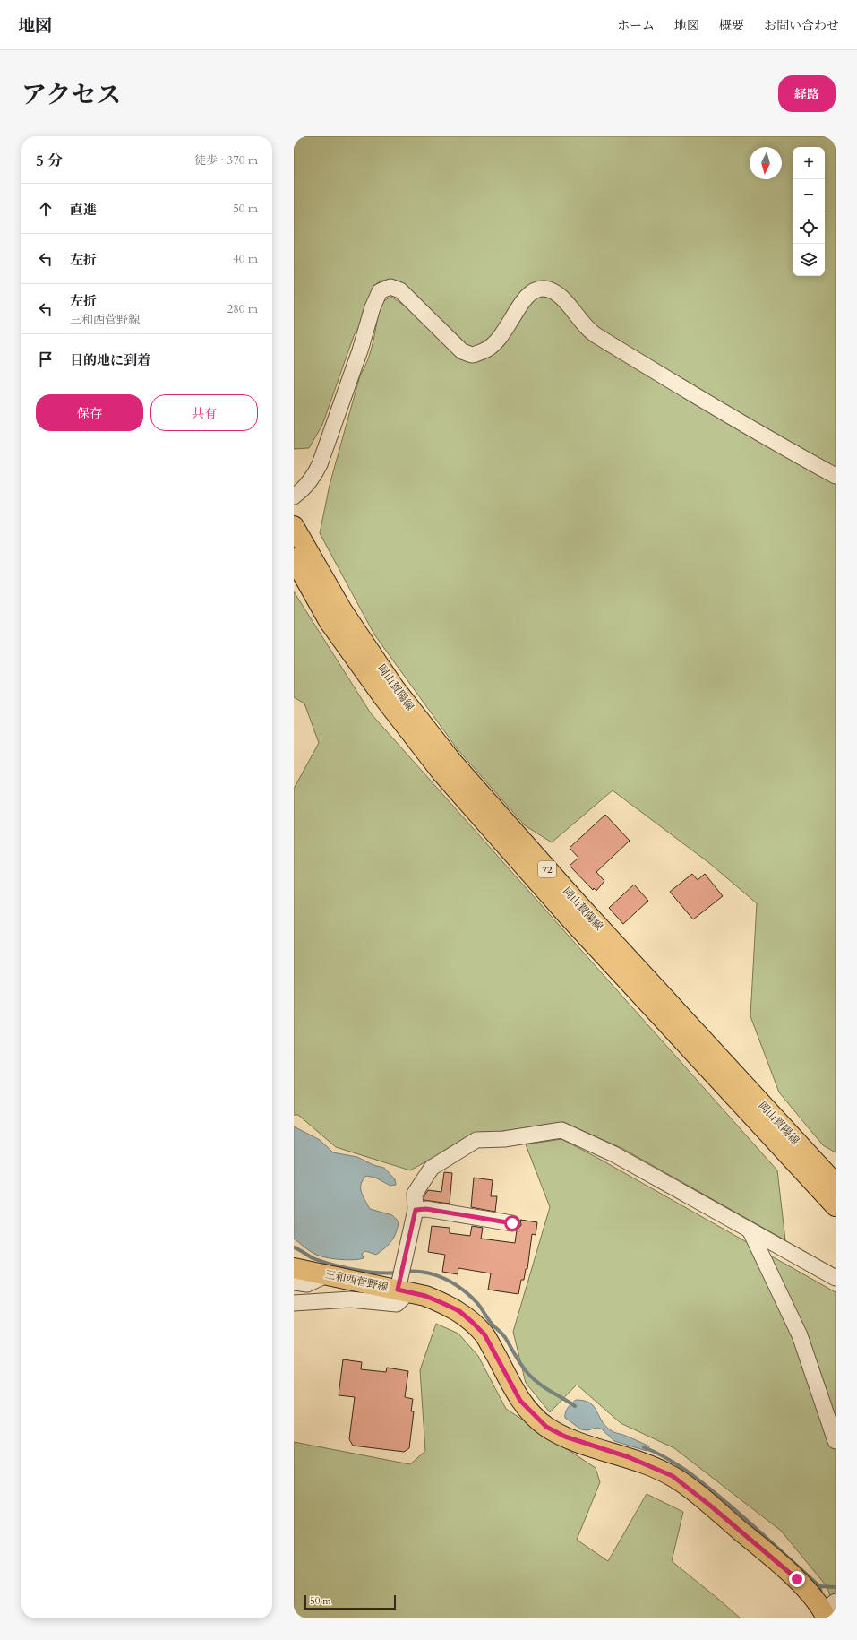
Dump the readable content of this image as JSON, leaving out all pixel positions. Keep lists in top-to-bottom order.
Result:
{
  "streets": {
    "main road": ["岡山賀陽線", "72", "三和西菅野線"]
  },
  "scale_bar": "50 m",
  "north": "bottom",
  "page": {
    "header": "地図",
    "nav": [
      "ホーム",
      "地図",
      "概要",
      "お問い合わせ"
    ],
    "title": "アクセス",
    "buttons": [
      "経路",
      ["保存", "共有"]
    ],
    "heading": ["5 分", "徒歩 · 370 m"],
    "map_buttons": ["+", "−"],
    "list": [
      ["直進", "50 m"],
      ["左折", "40 m"],
      ["左折", "三和西菅野線", "280 m"],
      "目的地に到着"
    ],
    "scale": "50 m"
  }
}
